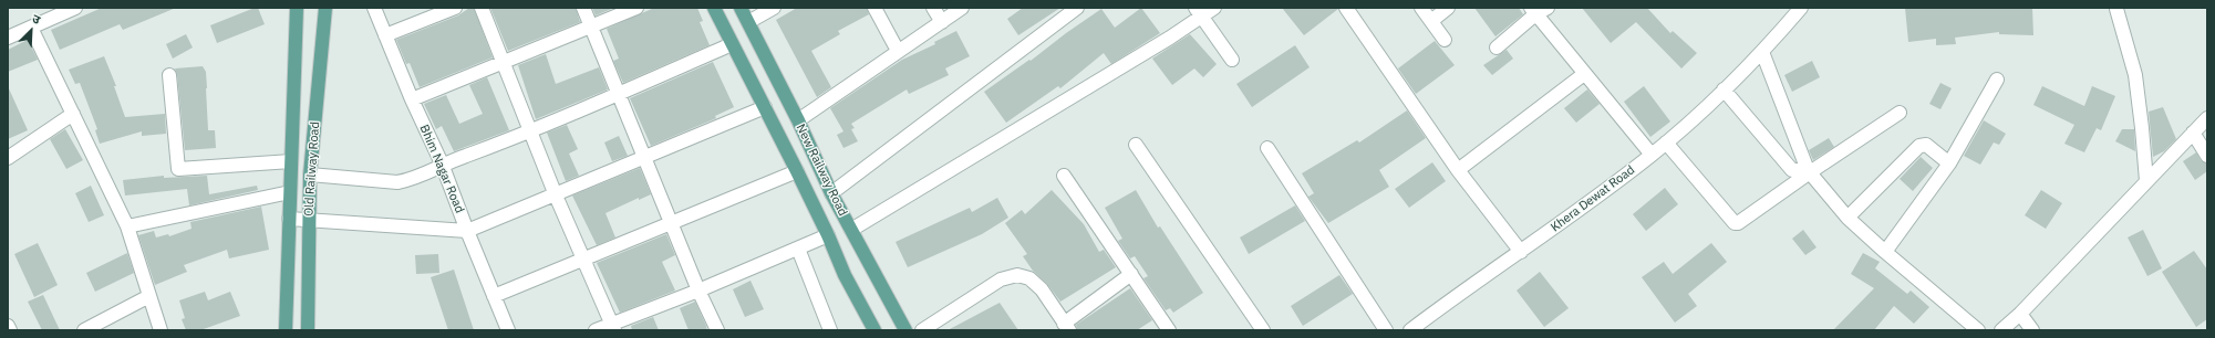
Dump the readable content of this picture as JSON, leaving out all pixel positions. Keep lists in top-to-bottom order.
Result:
{
  "streets": {
    "main road": ["Old Railway Road", "New Railway Road"],
    "street": ["Bhim Nagar Road", "Khera Dewat Road"]
  },
  "north": "top right"
}
